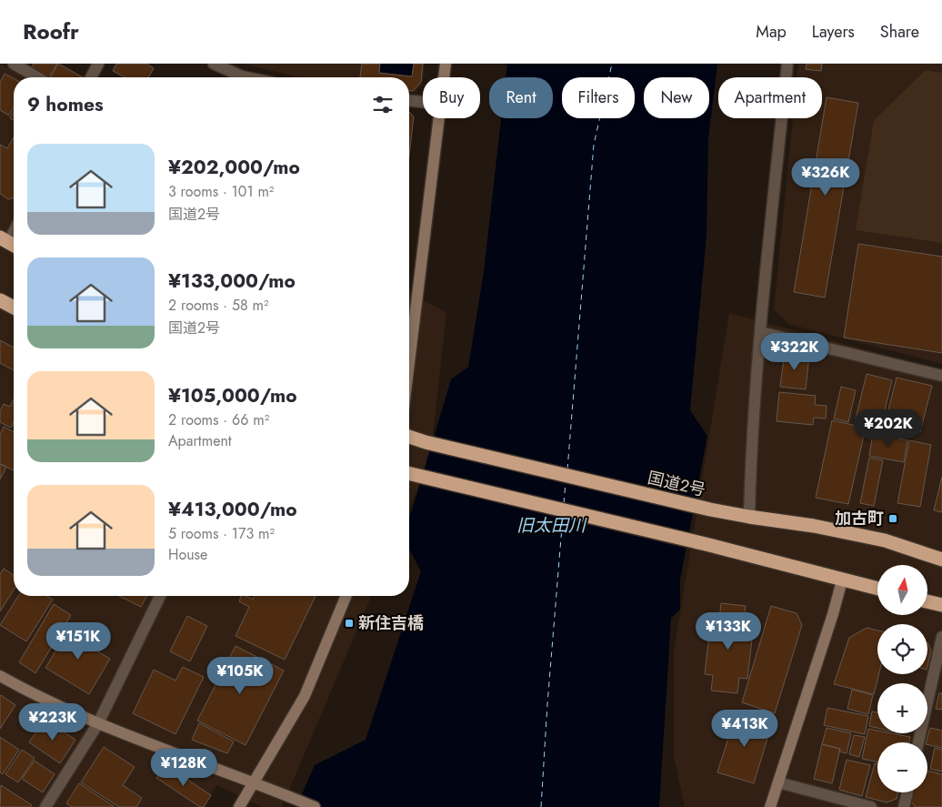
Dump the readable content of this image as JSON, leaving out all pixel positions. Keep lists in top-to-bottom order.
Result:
{
  "streets": {
    "highway": ["国道2号"]
  },
  "water": ["旧太田川"],
  "places": {
    "transit": ["加古町", "新住吉橋"]
  },
  "north": "top",
  "page": {
    "header": "Roofr",
    "nav": ["Map", "Layers", "Share"],
    "chip": [
      "Buy",
      "Rent",
      "Filters",
      "New",
      "Apartment"
    ],
    "heading": "9 homes",
    "list": [
      {
        "name": "¥202,000/mo",
        "note": "3 rooms · 101 m² · 国道2号"
      },
      {
        "name": "¥133,000/mo",
        "note": "2 rooms · 58 m² · 国道2号"
      },
      {
        "name": "¥105,000/mo",
        "note": "2 rooms · 66 m² · Apartment"
      },
      {
        "name": "¥413,000/mo",
        "note": "5 rooms · 173 m² · House"
      }
    ],
    "price": [
      "¥326K",
      "¥322K",
      "¥202K",
      "¥133K",
      "¥151K",
      "¥105K",
      "¥223K",
      "¥413K",
      "¥128K"
    ],
    "map_buttons": ["+", "−"]
  }
}
